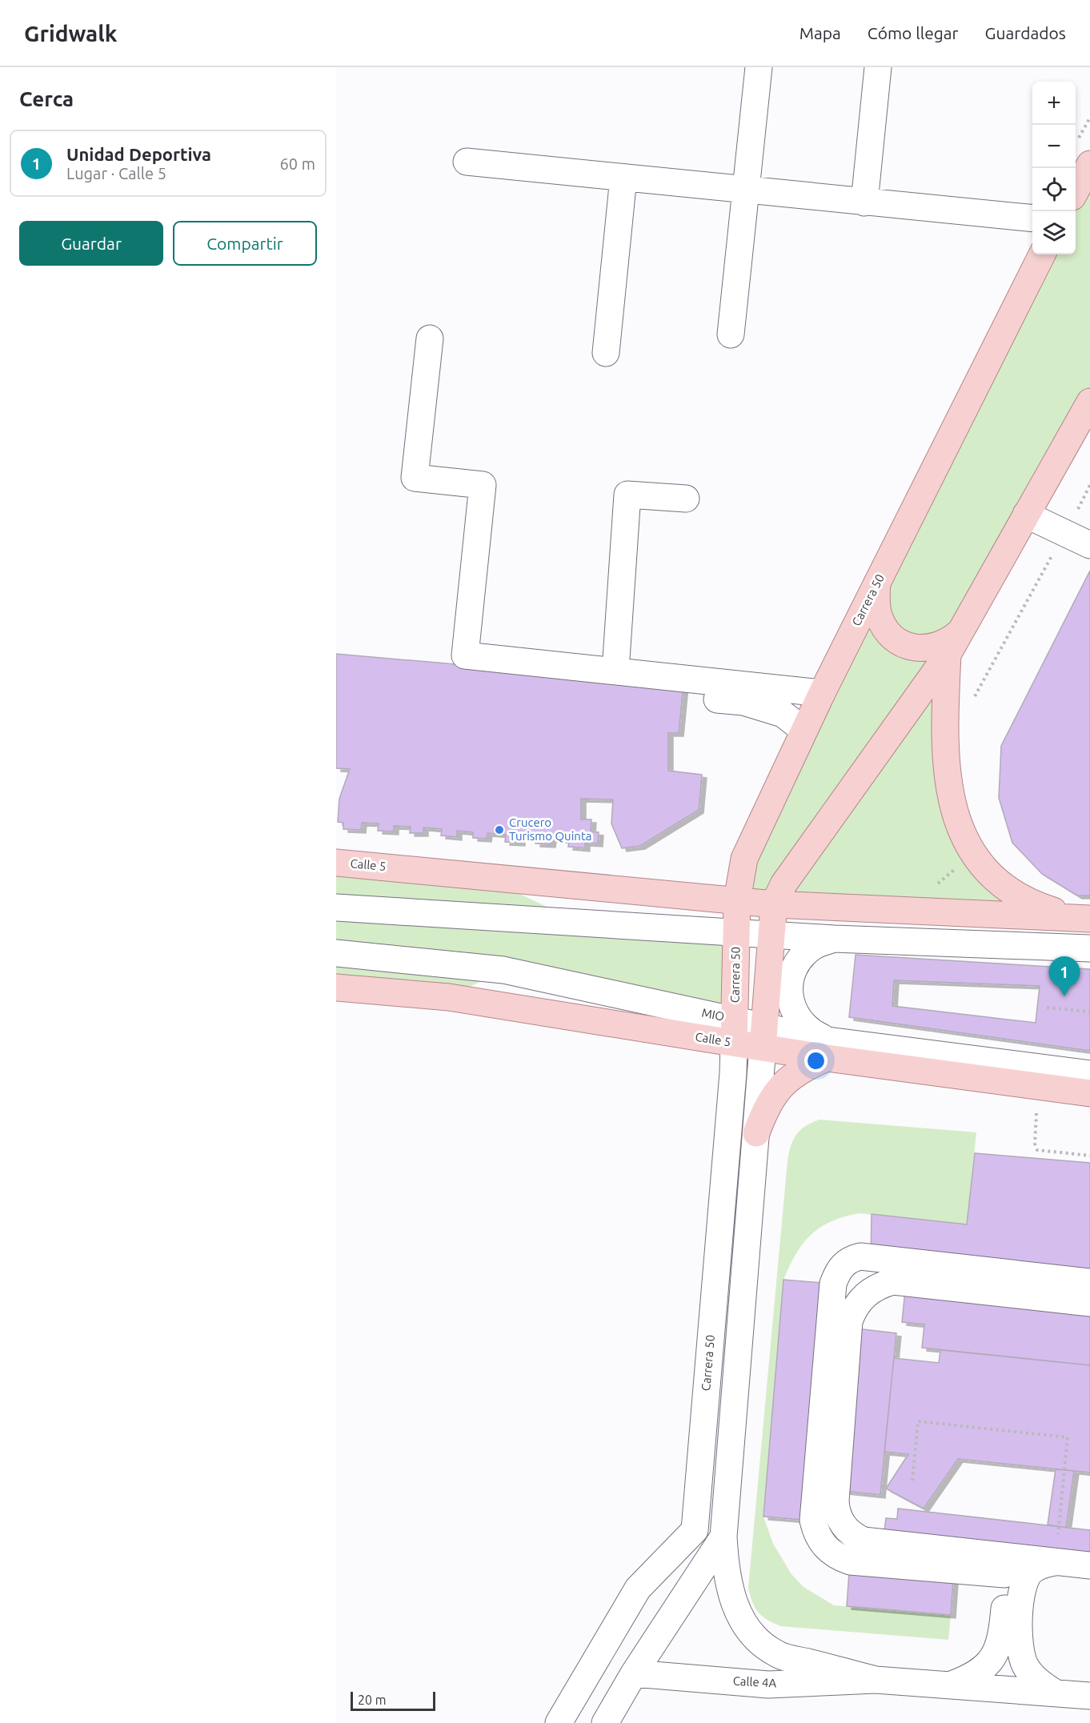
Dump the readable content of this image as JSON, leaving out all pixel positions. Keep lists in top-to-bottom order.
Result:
{
  "streets": {
    "main road": ["Carrera 50", "Calle 5"],
    "street": ["MIO", "Calle 4A"]
  },
  "crossings": [
    ["Carrera 50", "Calle 5"],
    ["Carrera 50", "MIO"],
    ["Calle 5", "MIO"]
  ],
  "places": ["Crucero Turismo Quinta"],
  "scale_bar": "20 m",
  "page": {
    "header": "Gridwalk",
    "nav": ["Mapa", "Cómo llegar", "Guardados"],
    "heading": "Cerca",
    "map_buttons": ["+", "−"],
    "list": [
      {
        "mark": "1",
        "name": "Unidad Deportiva",
        "note": "Lugar · Calle 5",
        "value": "60 m"
      }
    ],
    "buttons": ["Guardar", "Compartir"],
    "pins": "1",
    "scale": "20 m"
  }
}
